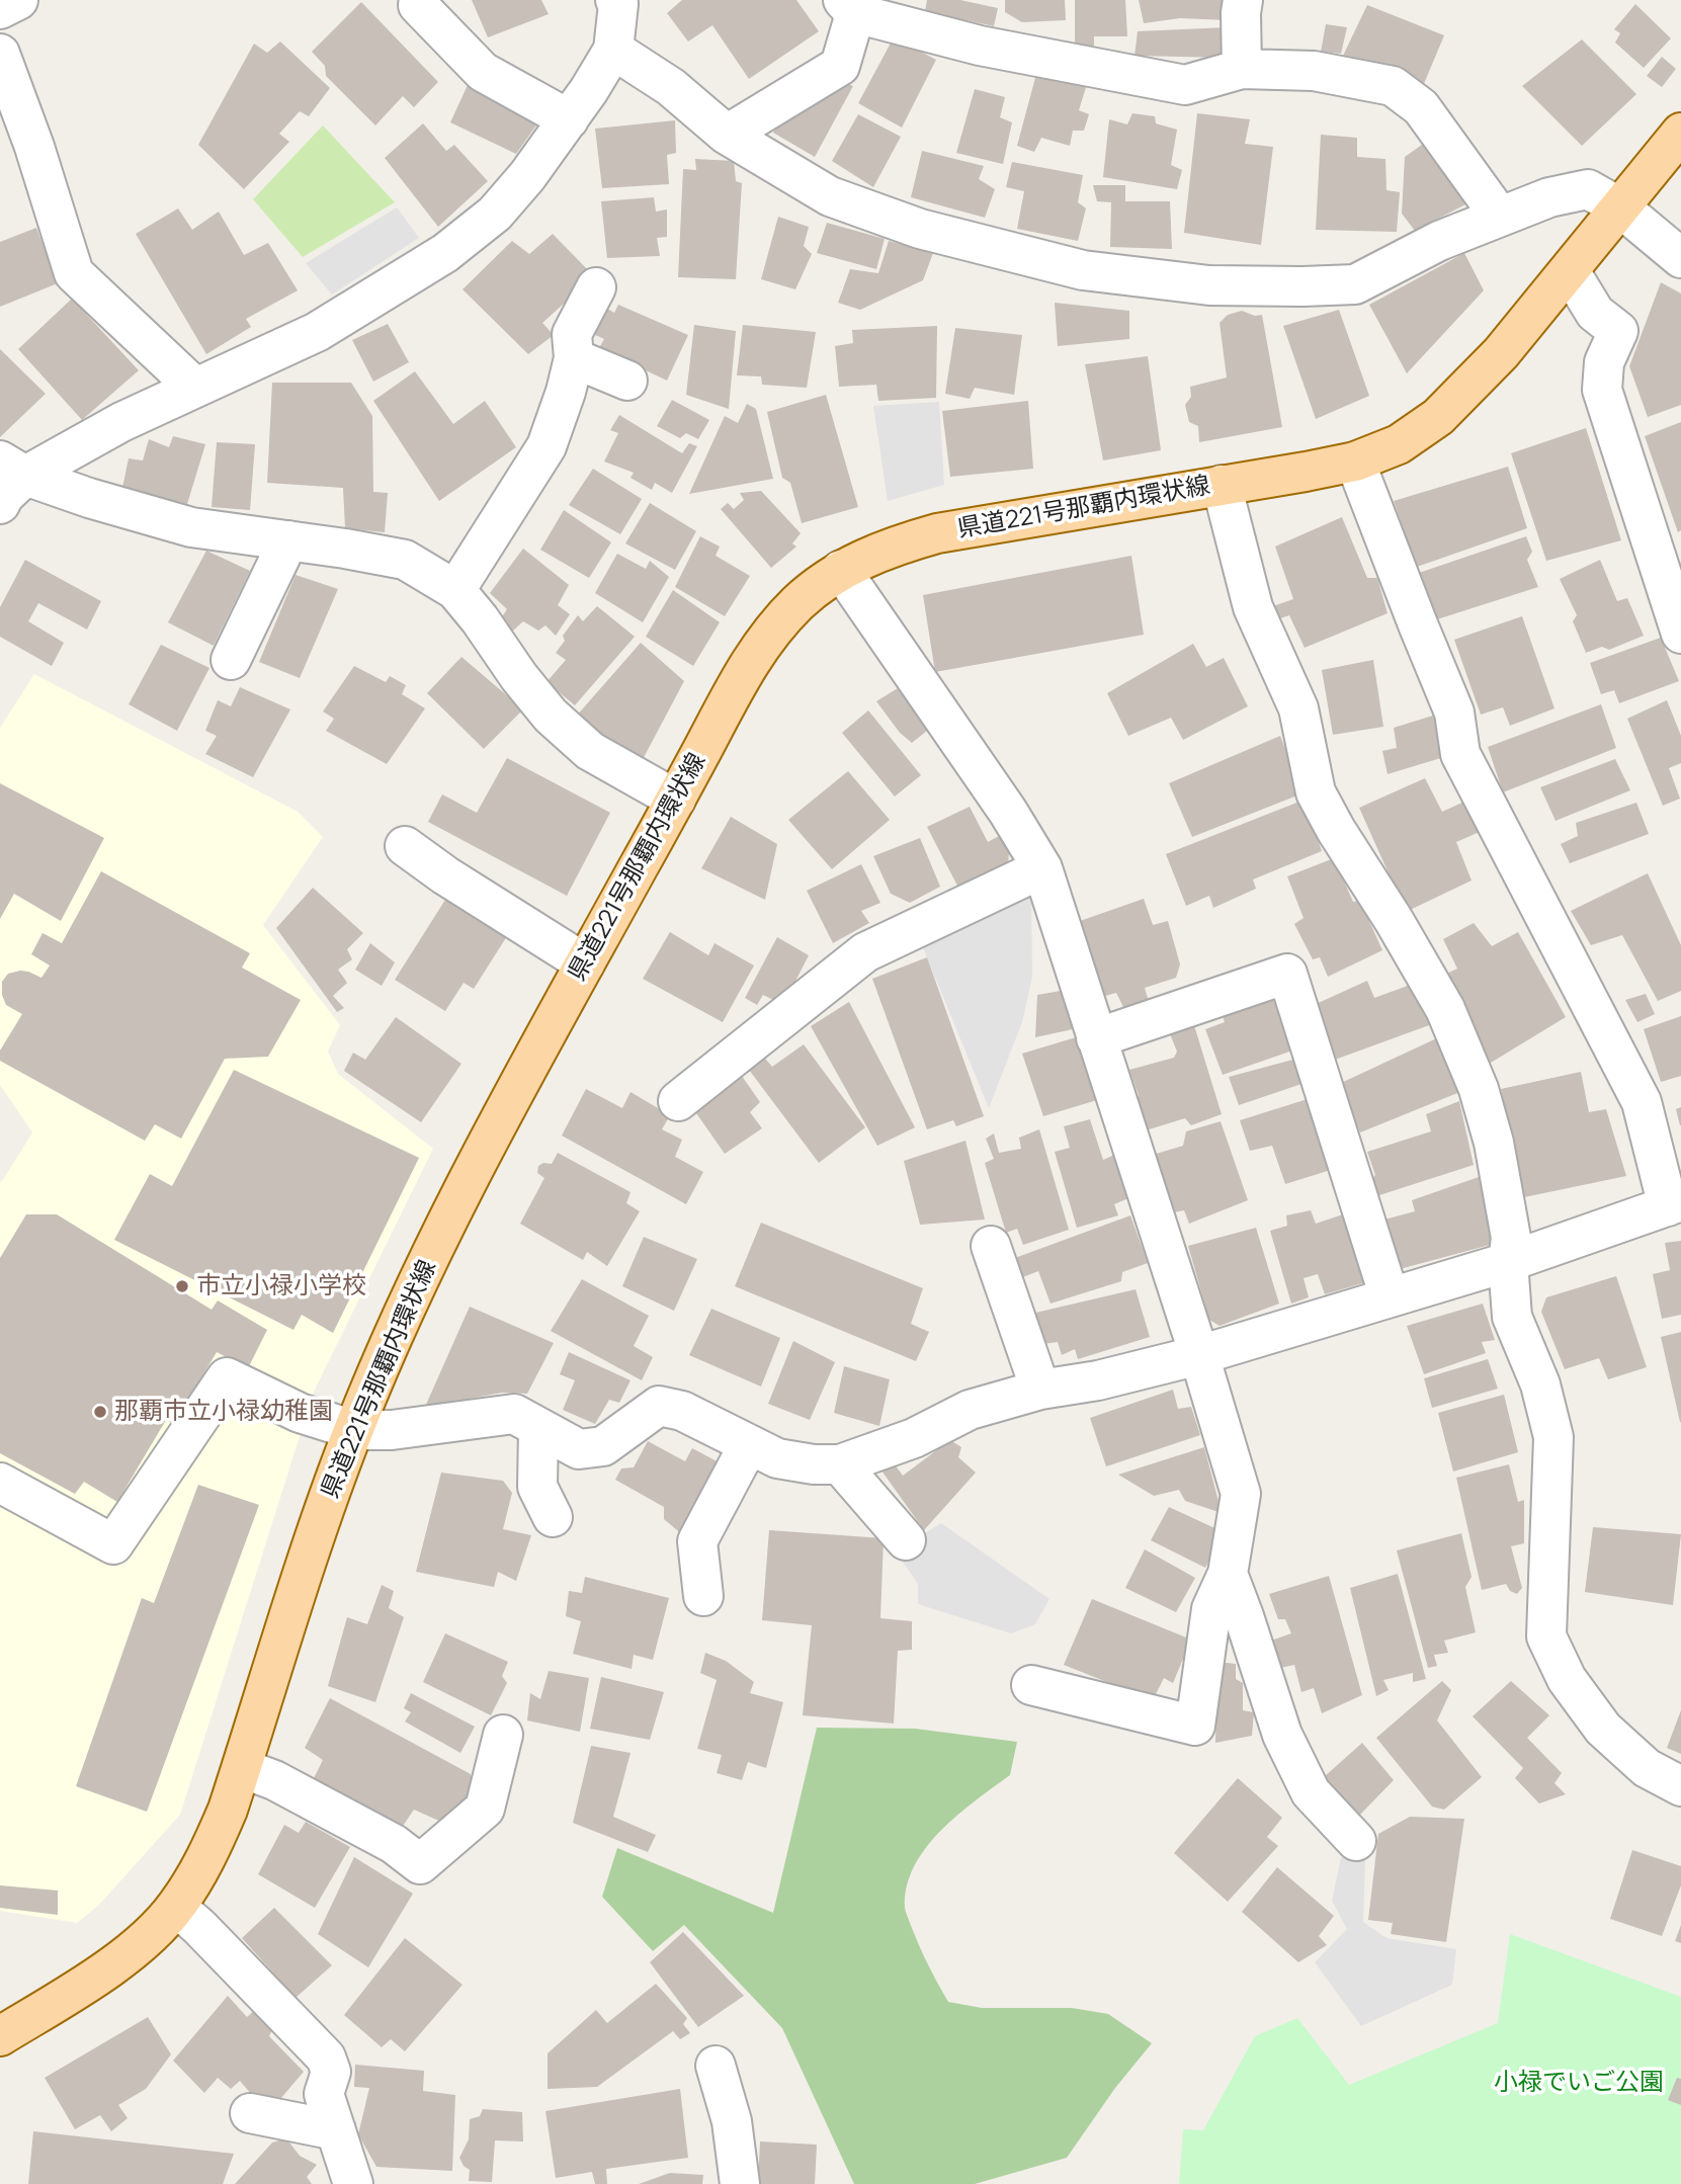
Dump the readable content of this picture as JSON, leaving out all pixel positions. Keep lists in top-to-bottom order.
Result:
{
  "streets": {
    "main road": ["県道221号那覇内環状線"]
  },
  "parks": ["小禄でいご公園"],
  "places": ["市立小禄小学校", "那覇市立小禄幼稚園"]
}
